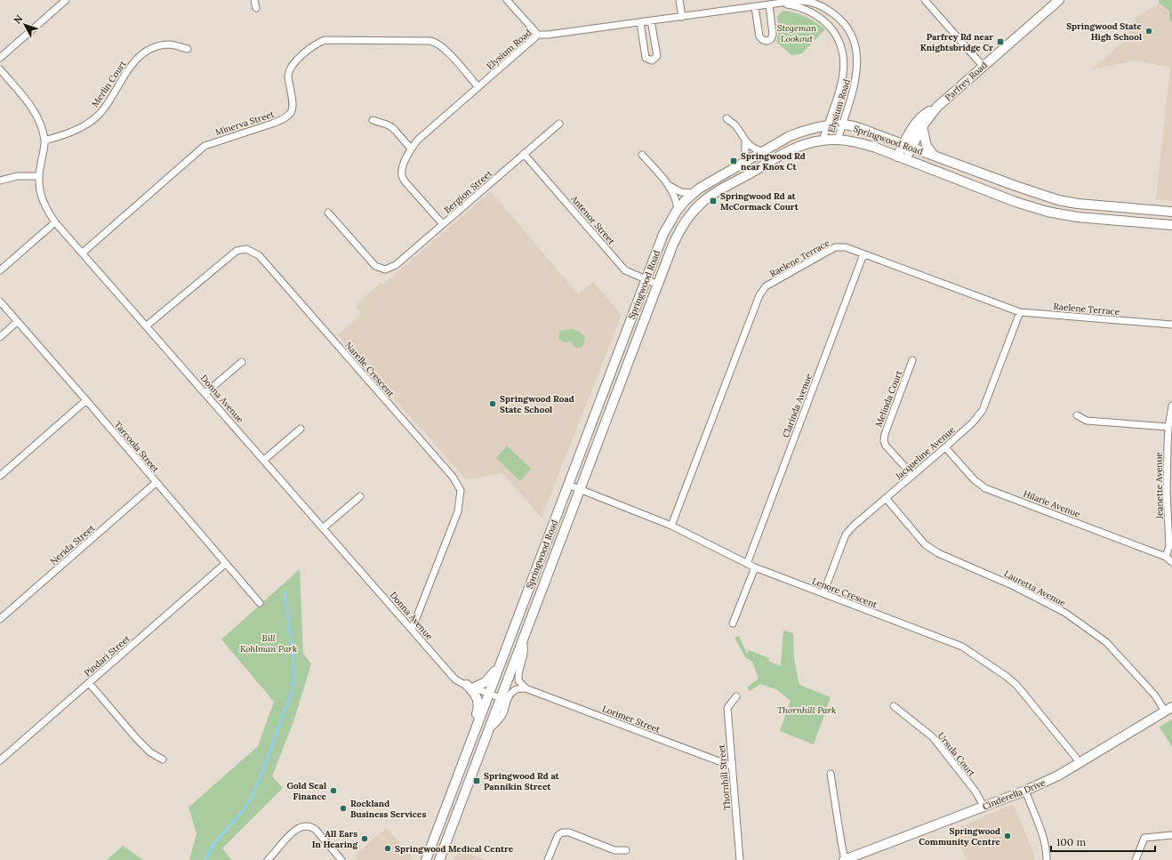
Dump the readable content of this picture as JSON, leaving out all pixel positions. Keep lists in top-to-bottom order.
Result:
{
  "streets": {
    "main road": ["Parfrey Road", "Springwood Road", "Cinderella Drive"],
    "street": [
      "Elysium Road",
      "Merlin Court",
      "Minerva Street",
      "Bergion Street",
      "Antenor Street",
      "Raelene Terrace",
      "Narelle Crescent",
      "Donna Avenue",
      "Melinda Court",
      "Clarinda Avenue",
      "Tarcoola Street",
      "Jacqueline Avenue",
      "Jeanette Avenue",
      "Hilarie Avenue",
      "Nerida Street",
      "Lauretta Avenue",
      "Lenore Crescent",
      "Pindari Street",
      "Lorimer Street",
      "Ursula Court",
      "Thornhill Street"
    ]
  },
  "crossings": [
    ["Elysium Road", "Minerva Street"],
    ["Elysium Road", "Springwood Road"],
    ["Elysium Road", "Bergion Street"],
    ["Parfrey Road", "Springwood Road"],
    ["Merlin Court", "Donna Avenue"],
    ["Minerva Street", "Donna Avenue"],
    ["Springwood Road", "Antenor Street"],
    ["Springwood Road", "Donna Avenue"],
    ["Springwood Road", "Lenore Crescent"],
    ["Bergion Street", "Antenor Street"],
    ["Raelene Terrace", "Clarinda Avenue"],
    ["Raelene Terrace", "Jacqueline Avenue"],
    ["Raelene Terrace", "Lenore Crescent"],
    ["Narelle Crescent", "Donna Avenue"],
    ["Melinda Court", "Jacqueline Avenue"],
    ["Clarinda Avenue", "Lenore Crescent"],
    ["Tarcoola Street", "Nerida Street"],
    ["Tarcoola Street", "Pindari Street"],
    ["Jacqueline Avenue", "Hilarie Avenue"],
    ["Jacqueline Avenue", "Lauretta Avenue"],
    ["Jacqueline Avenue", "Lenore Crescent"],
    ["Jeanette Avenue", "Hilarie Avenue"],
    ["Lauretta Avenue", "Cinderella Drive"],
    ["Lenore Crescent", "Cinderella Drive"],
    ["Lorimer Street", "Thornhill Street"],
    ["Ursula Court", "Cinderella Drive"]
  ],
  "parks": ["Stegeman Lookout", "Bill Kohlman Park", "Thornhill Park"],
  "places": {
    "other": [
      "Springwood State High School",
      "Springwood Road State School",
      "Gold Seal Finance",
      "Rockland Business Services",
      "Springwood Community Centre",
      "All Ears In Hearing",
      "Springwood Medical Centre"
    ],
    "transit": [
      "Parfrey Rd near Knightsbridge Cr",
      "Springwood Rd near Knox Ct",
      "Springwood Rd at McCormack Court",
      "Springwood Rd at Pannikin Street"
    ]
  },
  "scale_bar": "100 m",
  "north": "top left"
}
